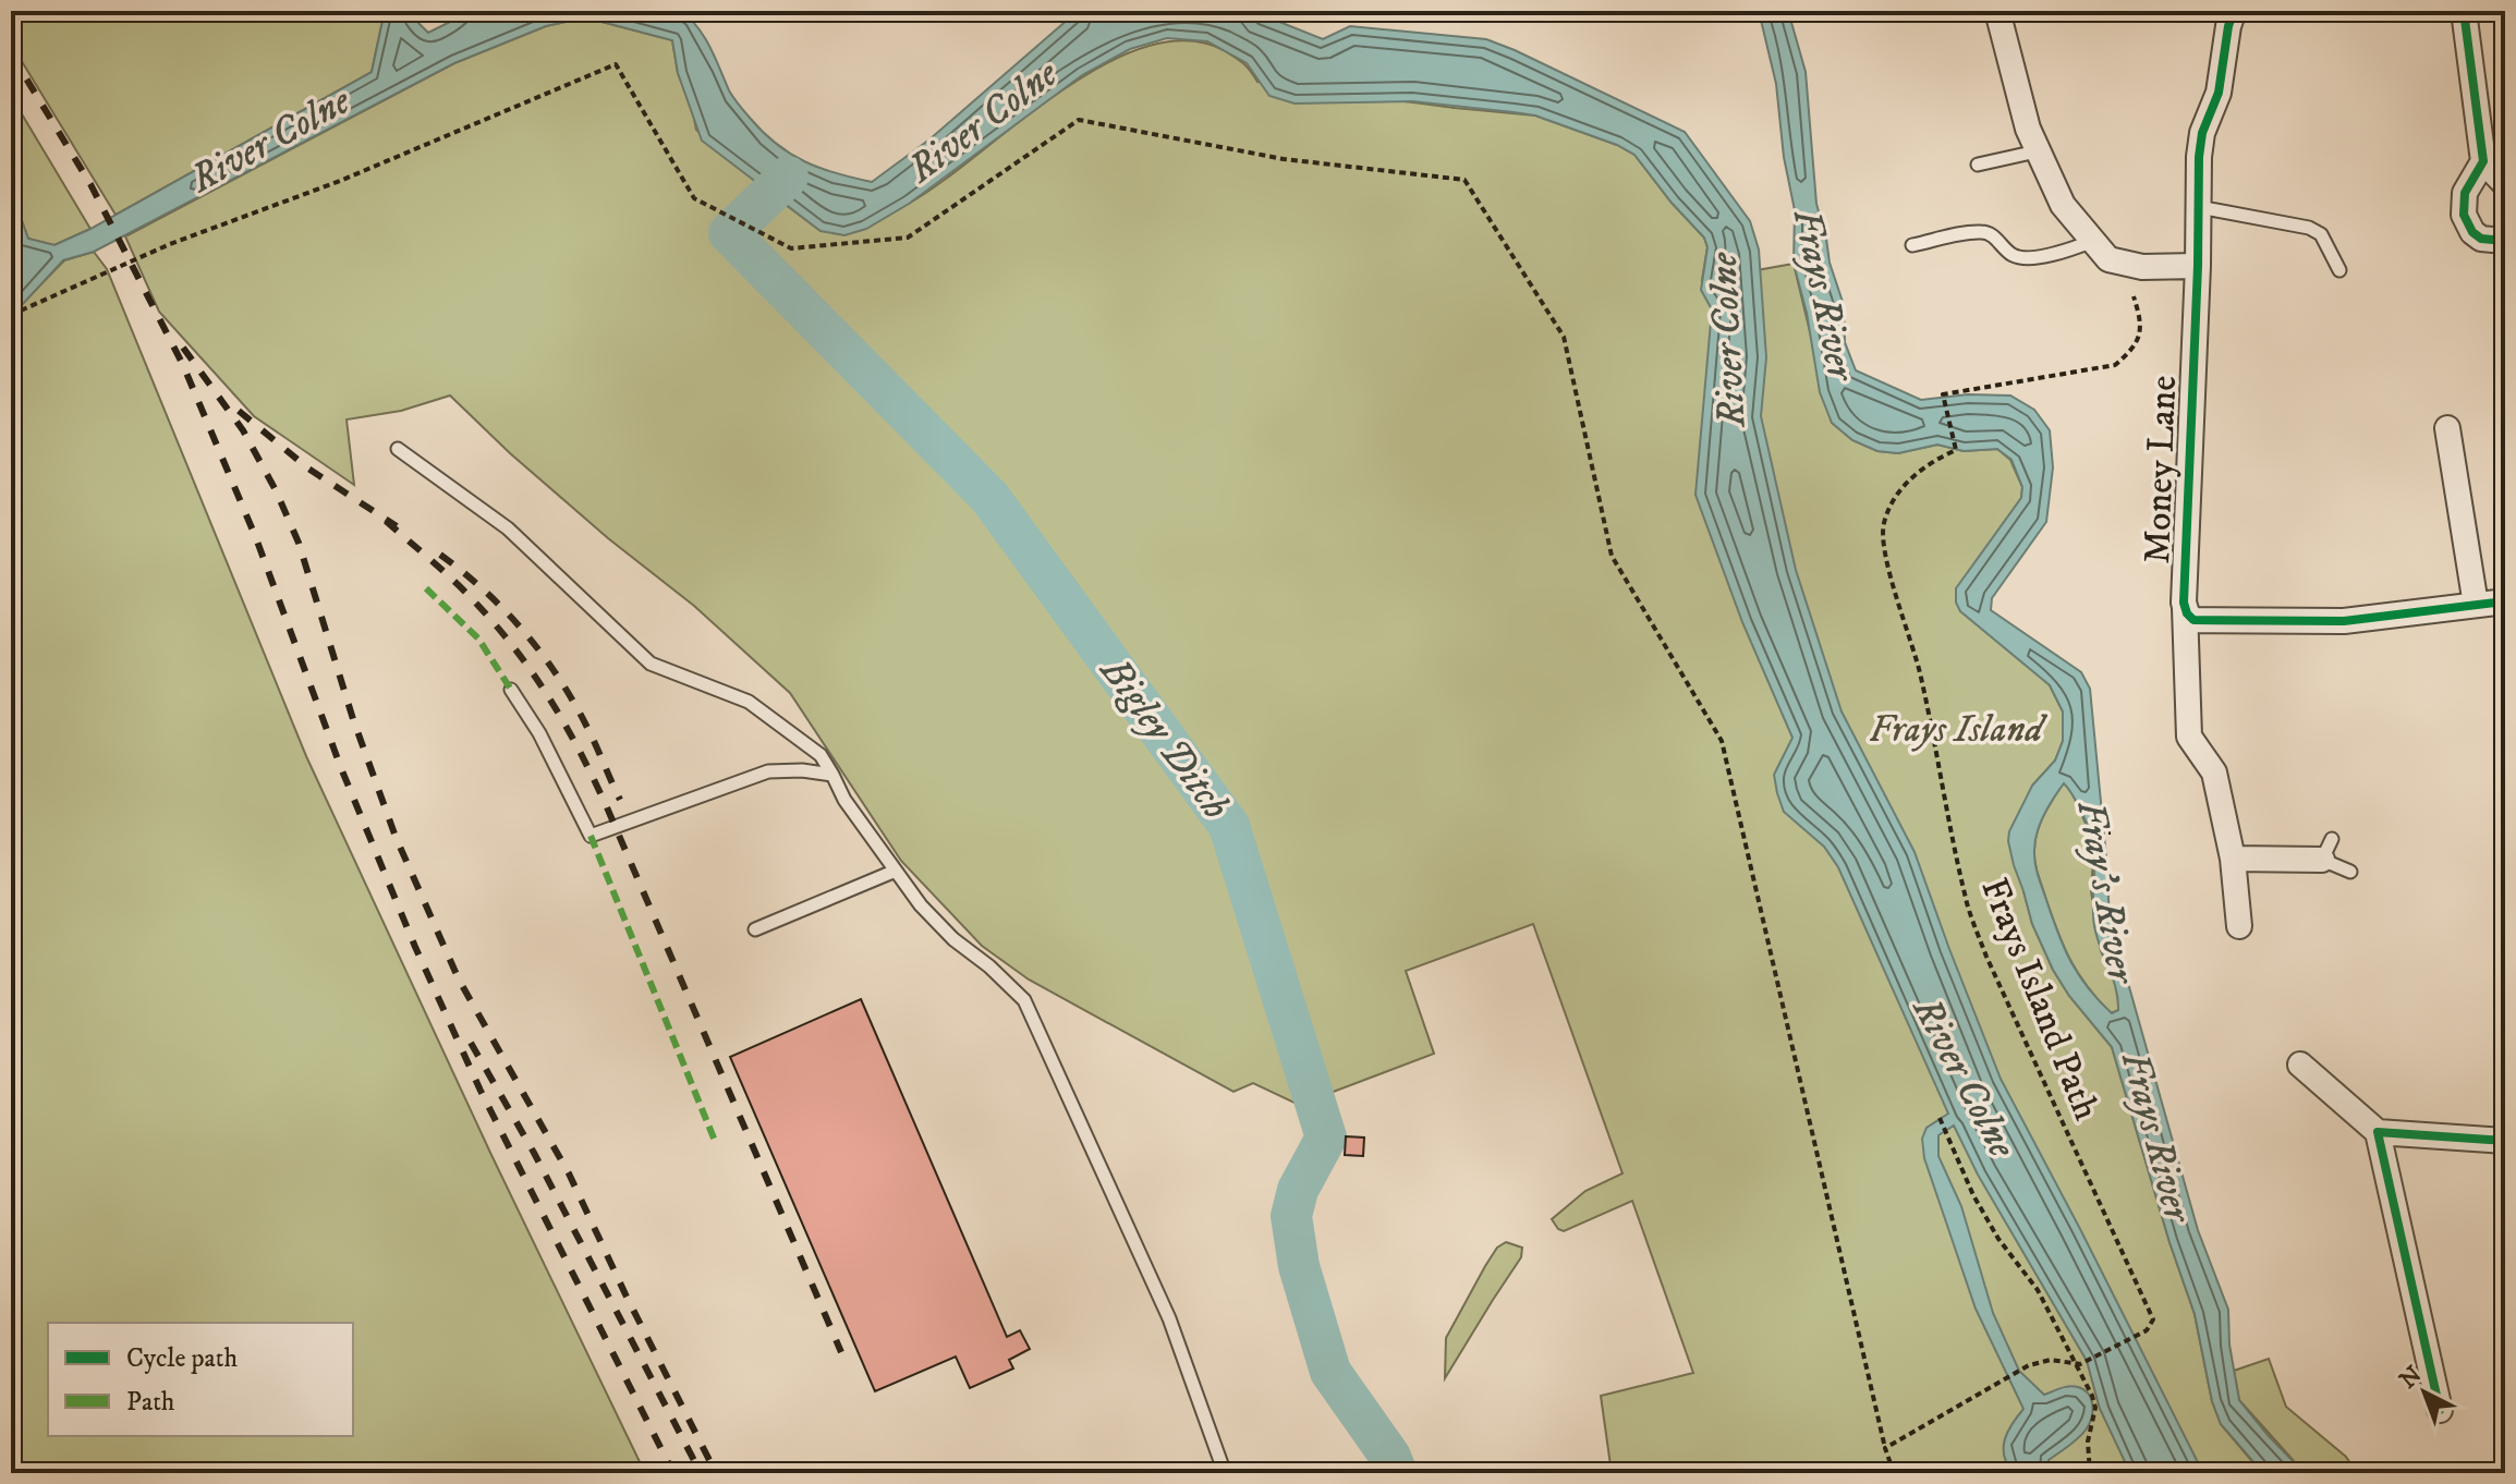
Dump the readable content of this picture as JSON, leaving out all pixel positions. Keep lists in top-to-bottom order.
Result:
{
  "streets": {
    "street": ["Money Lane"],
    "path": ["Frays Island Path"]
  },
  "water": [
    "River Colne",
    "Frays River",
    "Bigley Ditch",
    "Fray's River"
  ],
  "parks": ["Frays Island"],
  "legend": ["Cycle path", "Path"],
  "north": "top left"
}
